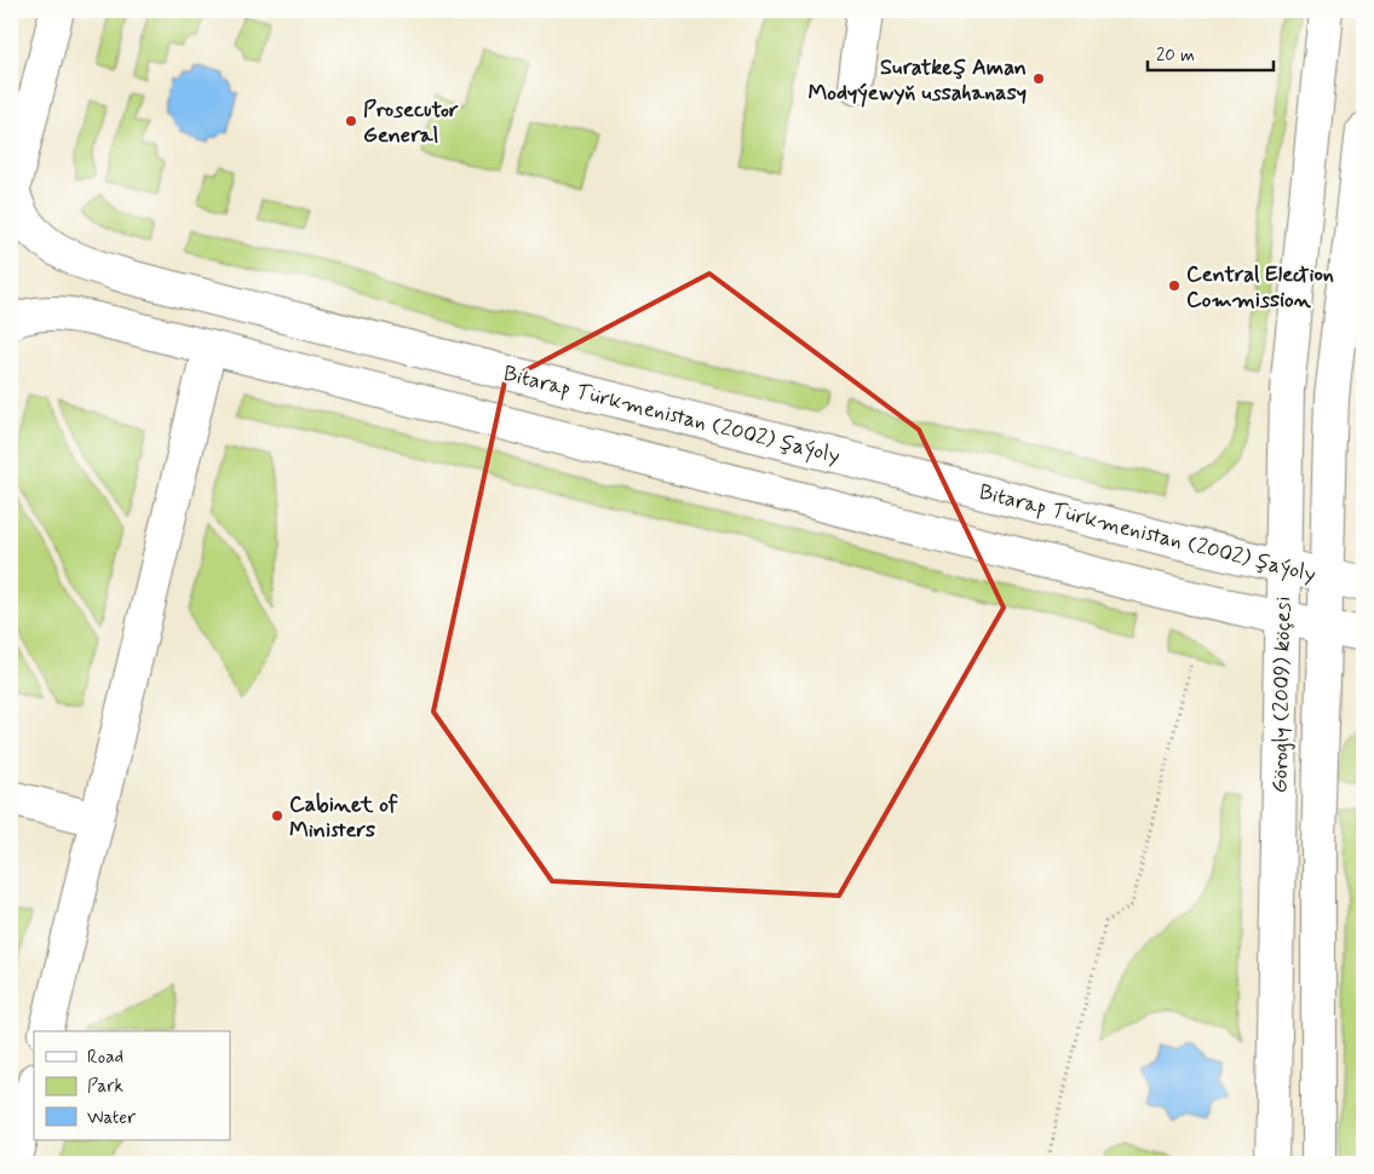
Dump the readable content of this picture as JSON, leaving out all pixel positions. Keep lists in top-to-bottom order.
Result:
{
  "streets": {
    "street": ["Bitarap Türkmenistan (2002) şaýoly", "Görogly (2009) köçesi"]
  },
  "crossings": [
    ["Bitarap Türkmenistan (2002) şaýoly", "Görogly (2009) köçesi"]
  ],
  "places": [
    "Suratkeş Aman Modyýewyň ussahanasy",
    "Prosecutor General",
    "Central Election Commission",
    "Cabinet of Ministers"
  ],
  "legend": ["Road", "Park", "Water"],
  "scale_bar": "20 m"
}
